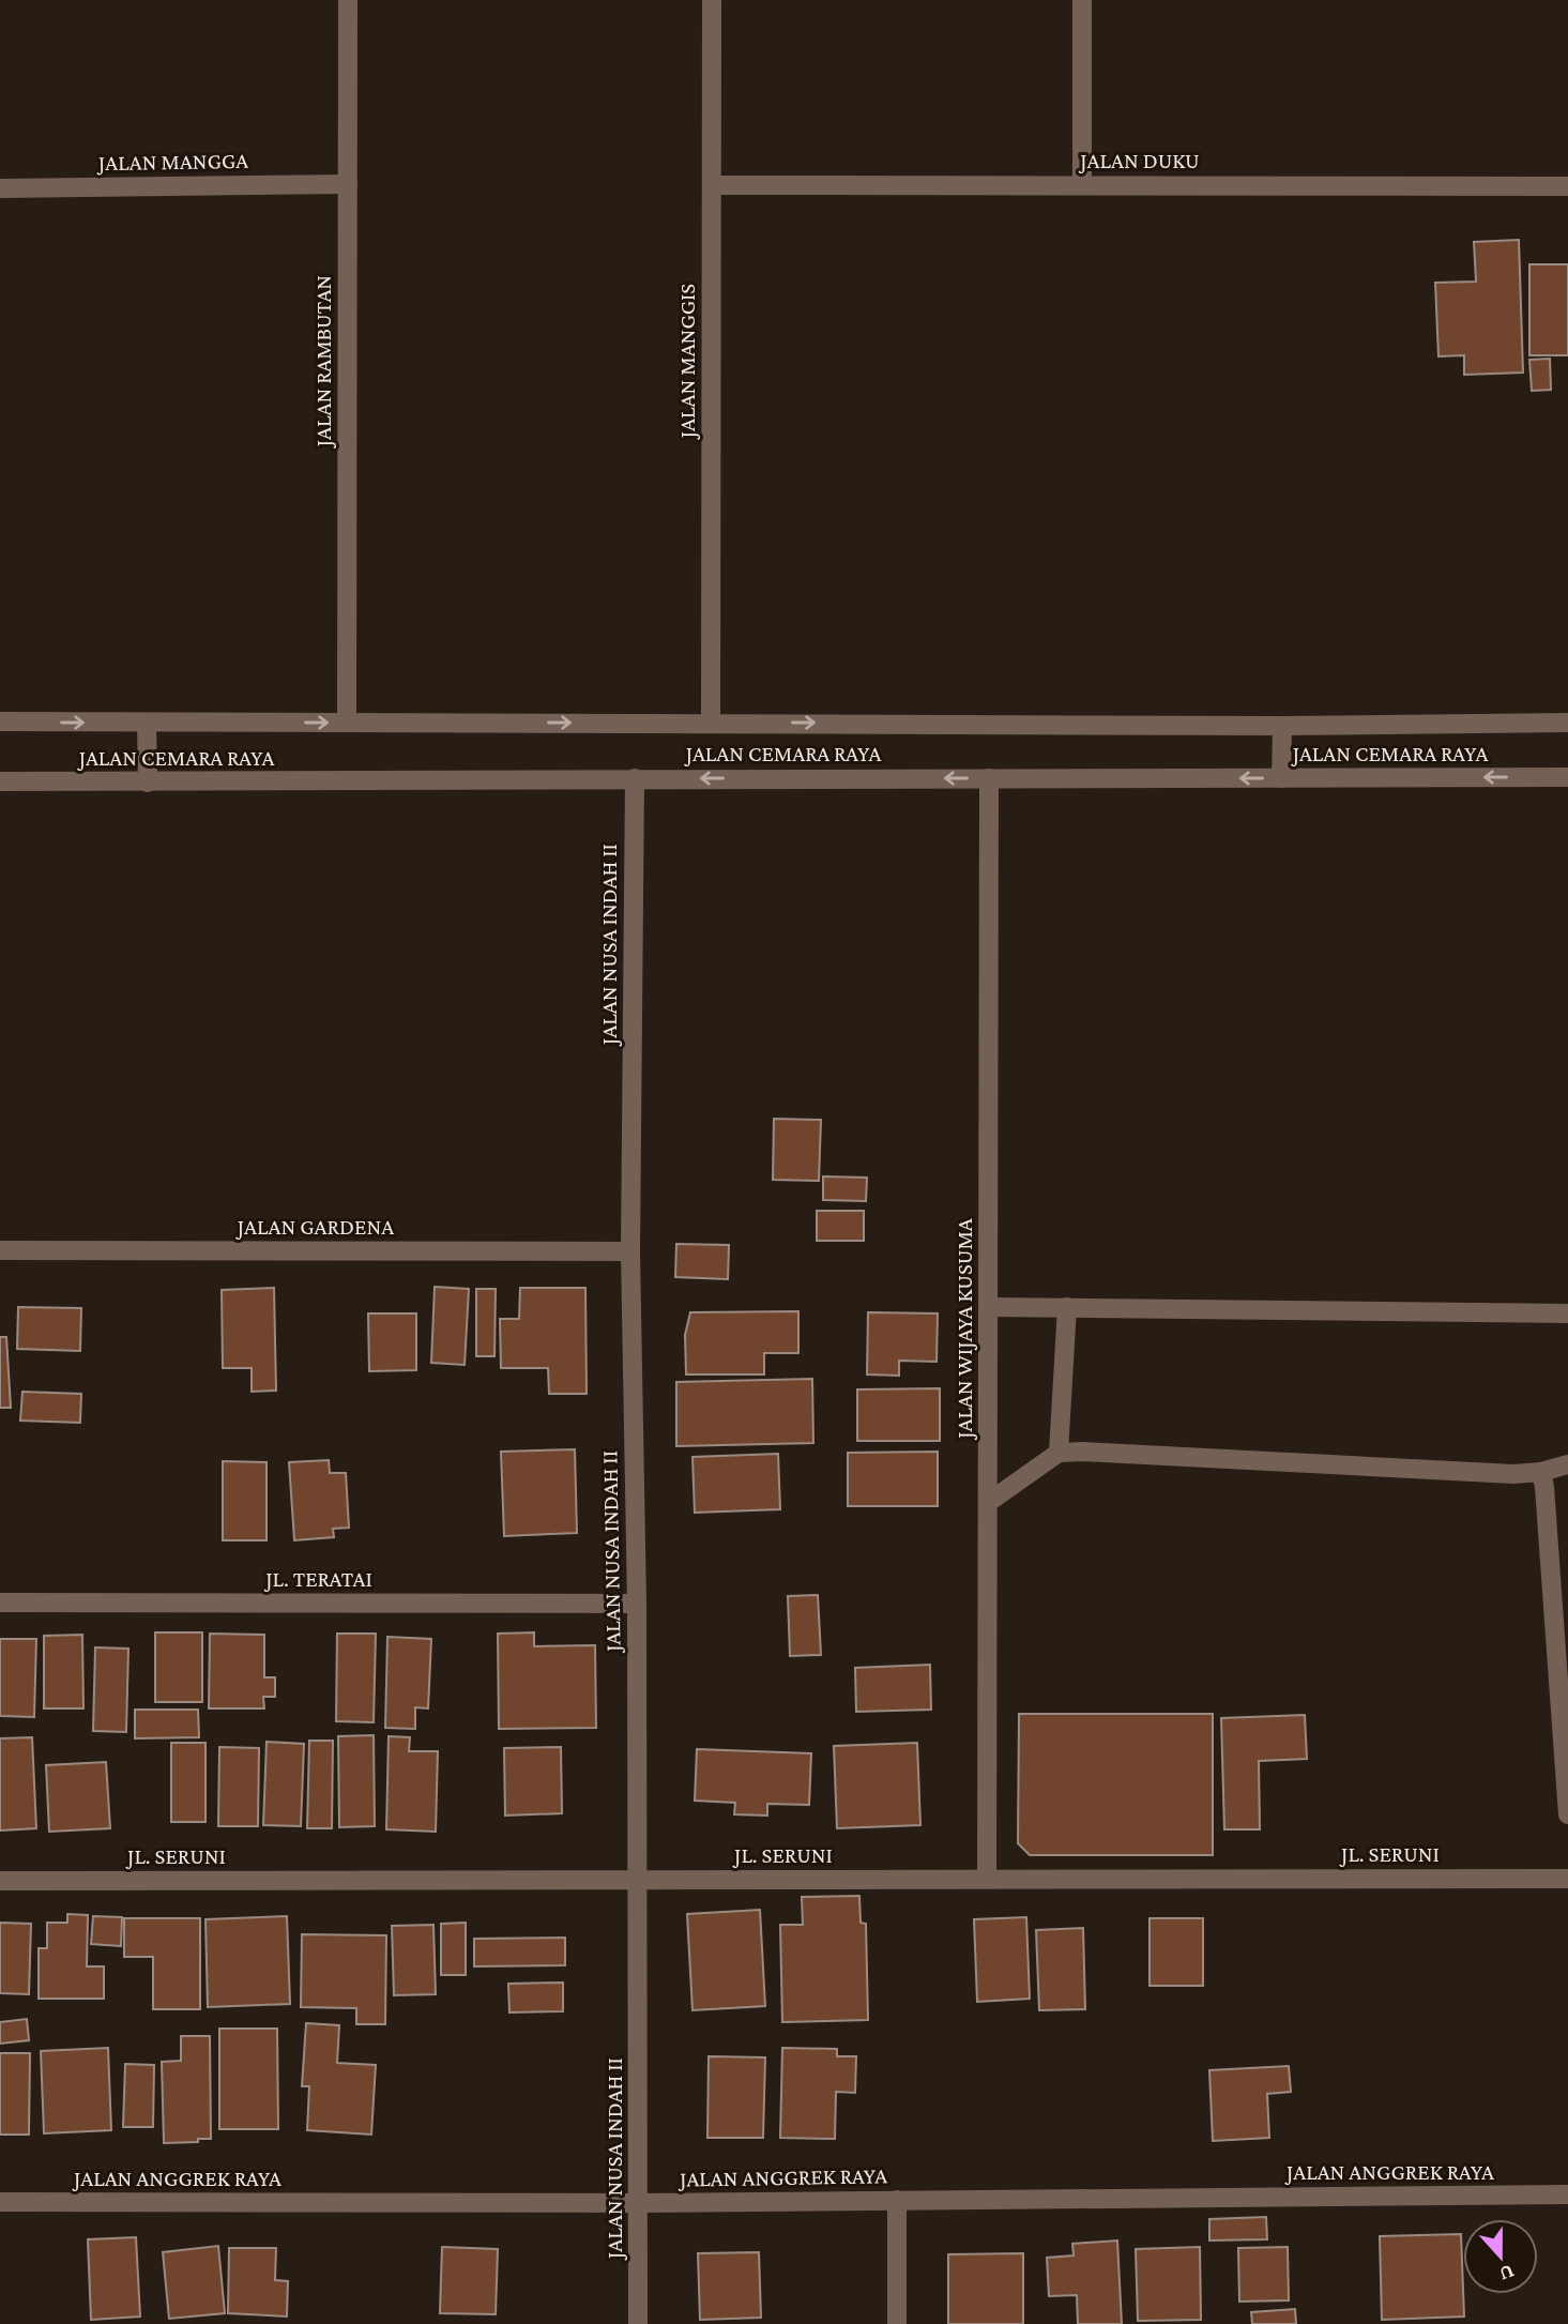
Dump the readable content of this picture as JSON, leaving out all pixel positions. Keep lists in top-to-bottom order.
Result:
{
  "streets": {
    "street": [
      "JALAN DUKU",
      "JALAN MANGGA",
      "JALAN RAMBUTAN",
      "JALAN MANGGIS",
      "JALAN CEMARA RAYA",
      "JALAN NUSA INDAH II",
      "JALAN GARDENA",
      "JALAN WIJAYA KUSUMA",
      "JL. TERATAI",
      "JL. SERUNI",
      "JALAN ANGGREK RAYA"
    ]
  },
  "crossings": [
    ["JALAN DUKU", "JALAN MANGGIS"],
    ["JALAN MANGGA", "JALAN RAMBUTAN"],
    ["JALAN RAMBUTAN", "JALAN CEMARA RAYA"],
    ["JALAN MANGGIS", "JALAN CEMARA RAYA"],
    ["JALAN CEMARA RAYA", "JALAN NUSA INDAH II"],
    ["JALAN CEMARA RAYA", "JALAN WIJAYA KUSUMA"],
    ["JALAN NUSA INDAH II", "JALAN GARDENA"],
    ["JALAN NUSA INDAH II", "JL. TERATAI"],
    ["JALAN NUSA INDAH II", "JL. SERUNI"],
    ["JALAN NUSA INDAH II", "JALAN ANGGREK RAYA"],
    ["JALAN WIJAYA KUSUMA", "JL. SERUNI"]
  ],
  "north": "bottom"
}
